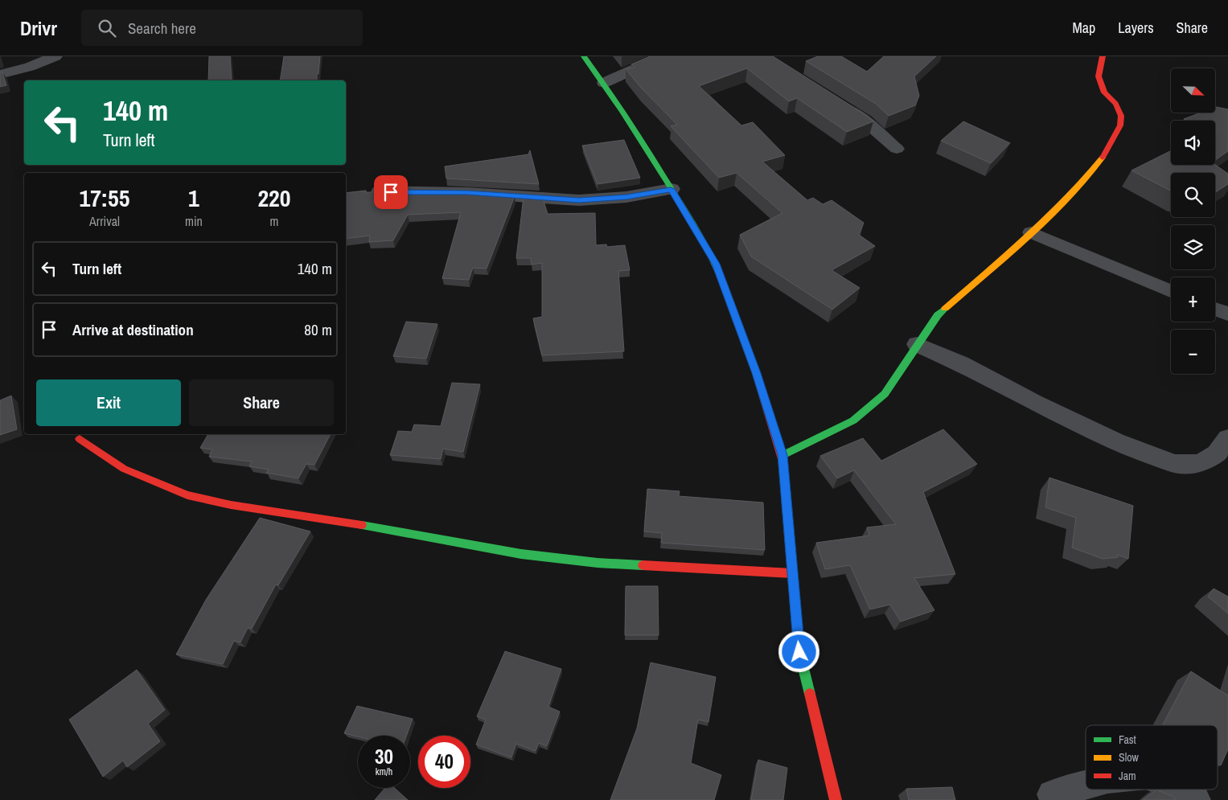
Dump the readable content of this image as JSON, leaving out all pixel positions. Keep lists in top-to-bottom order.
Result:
{
  "legend": ["Fast", "Slow", "Jam"],
  "north": "bottom right",
  "page": {
    "header": "Drivr",
    "search": "Search here",
    "nav": ["Map", "Layers", "Share"],
    "map_buttons": ["+", "−"],
    "turn": ["140 m", "Turn left"],
    "eta": [
      "17:55",
      "Arrival",
      "1",
      "min",
      "220",
      "m"
    ],
    "list": [
      {
        "name": "Turn left",
        "value": "140 m"
      },
      {
        "name": "Arrive at destination",
        "value": "80 m"
      }
    ],
    "buttons": ["Exit", "Share"],
    "speed": "30 km/h",
    "limit": "40"
  }
}
